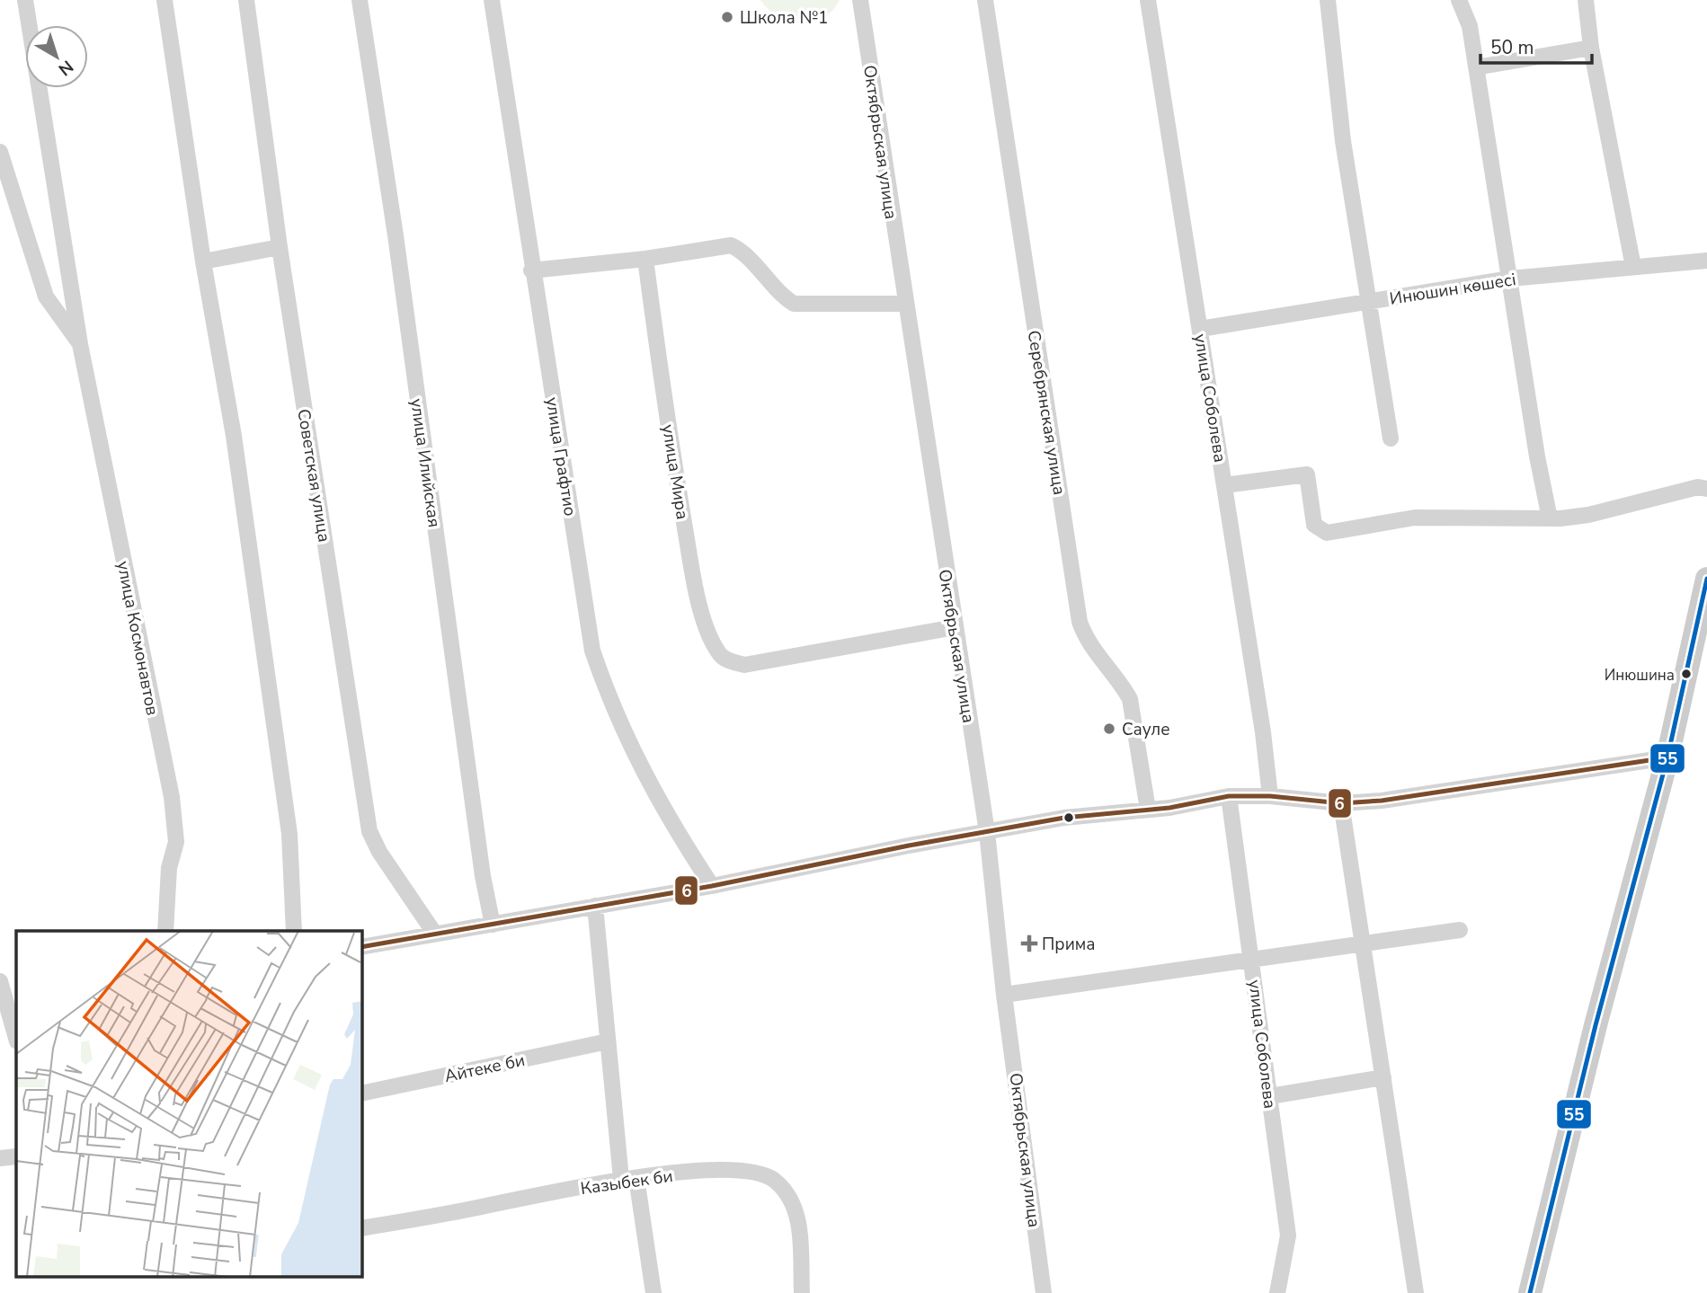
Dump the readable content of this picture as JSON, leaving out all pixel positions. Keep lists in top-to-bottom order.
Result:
{
  "streets": {
    "street": [
      "Октябрьская улица",
      "Инюшин көшесі",
      "улица Соболева",
      "Серебрянская улица",
      "улица Графтио",
      "улица Илийская",
      "улица Мира",
      "Советская улица",
      "улица Космонавтов",
      "Айтеке би",
      "Казыбек би"
    ]
  },
  "crossings": [
    ["Октябрьская улица", "улица Мира"],
    ["Инюшин көшесі", "улица Соболева"]
  ],
  "places": {
    "other": ["Школа №1", "Инюшина", "Сауле"],
    "health": ["Прима"]
  },
  "lines": ["transit line 55", "transit line 6"],
  "scale_bar": "50 m",
  "north": "bottom right"
}
